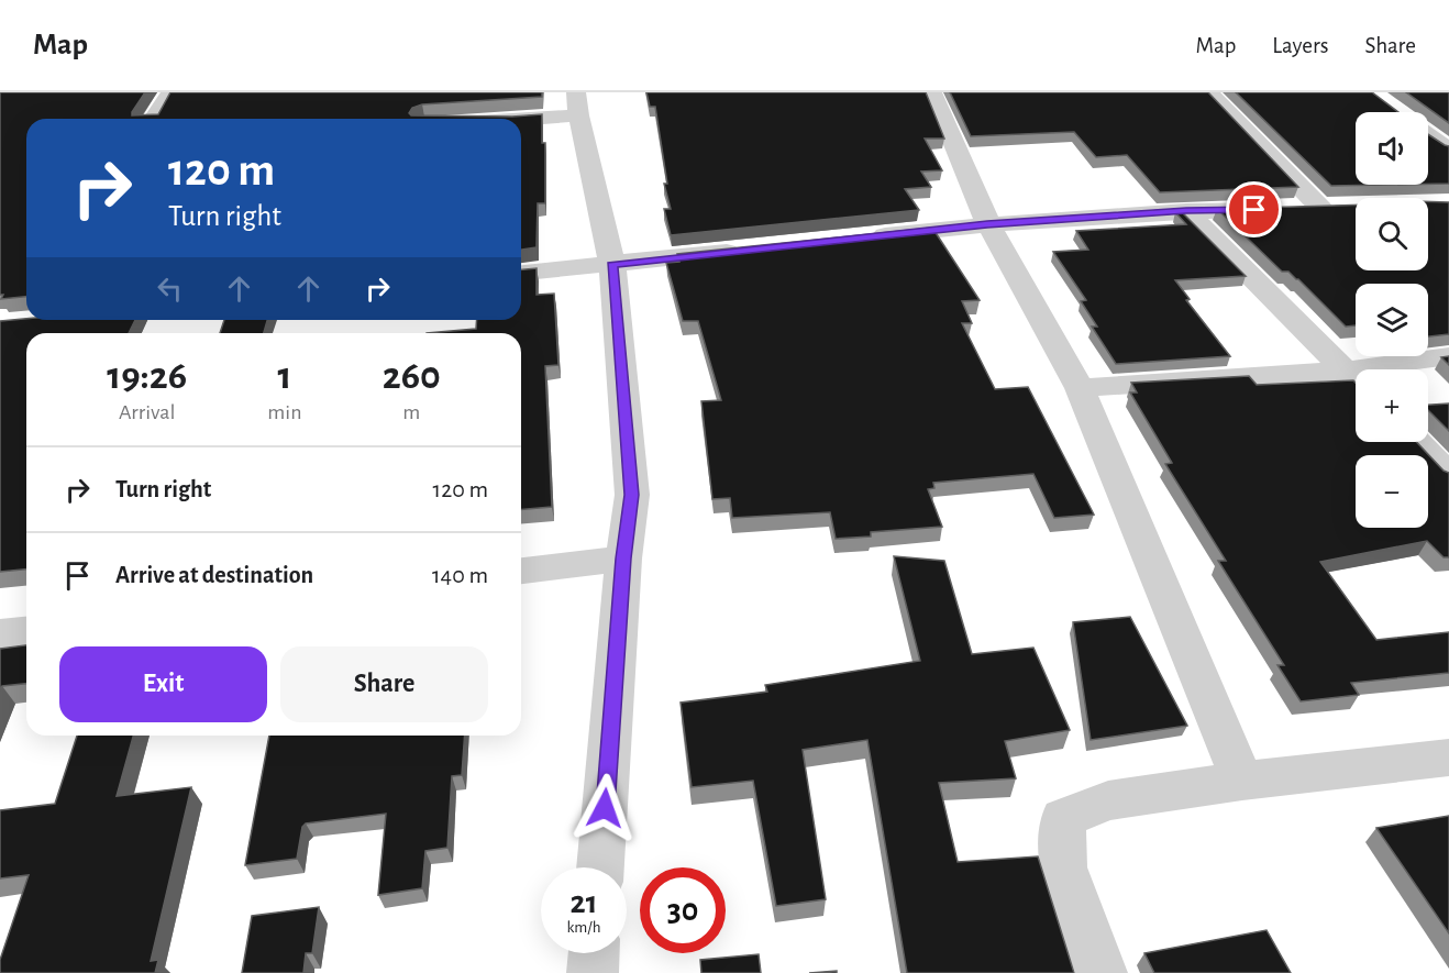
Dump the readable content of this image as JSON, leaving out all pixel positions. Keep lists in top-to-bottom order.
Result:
{
  "page": {
    "header": "Map",
    "nav": ["Map", "Layers", "Share"],
    "map_buttons": ["+", "−"],
    "turn": ["120 m", "Turn right"],
    "eta": [
      "19:26",
      "Arrival",
      "1",
      "min",
      "260",
      "m"
    ],
    "list": [
      {
        "name": "Turn right",
        "value": "120 m"
      },
      {
        "name": "Arrive at destination",
        "value": "140 m"
      }
    ],
    "buttons": ["Exit", "Share"],
    "speed": "21 km/h",
    "limit": "30"
  }
}
